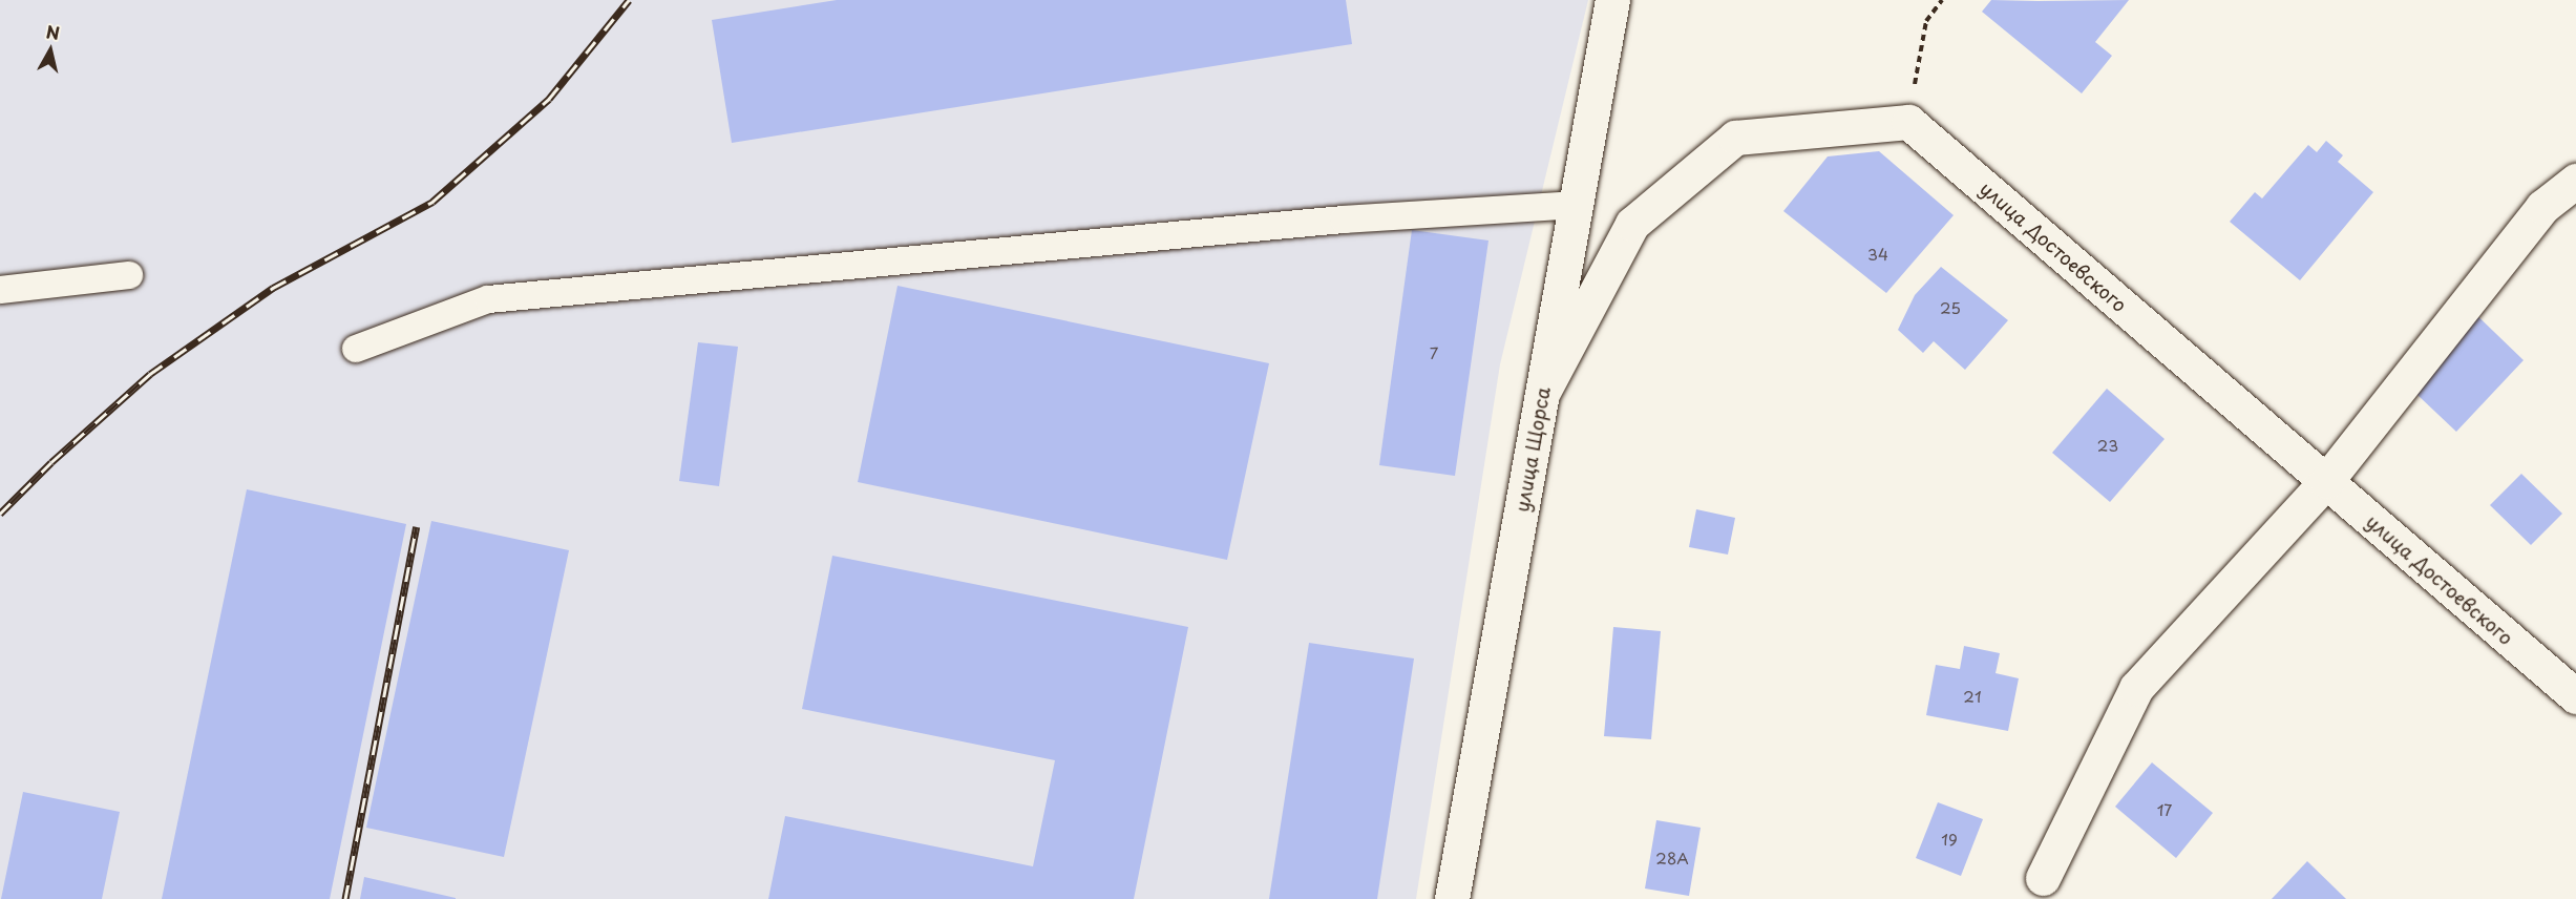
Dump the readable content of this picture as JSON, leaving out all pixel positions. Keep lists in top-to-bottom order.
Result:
{
  "streets": {
    "street": ["улица Достоевского", "улица Щорса"]
  },
  "house_numbers": [
    "34",
    "25",
    "7",
    "23",
    "21",
    "17",
    "19",
    "28А"
  ],
  "north": "top"
}
